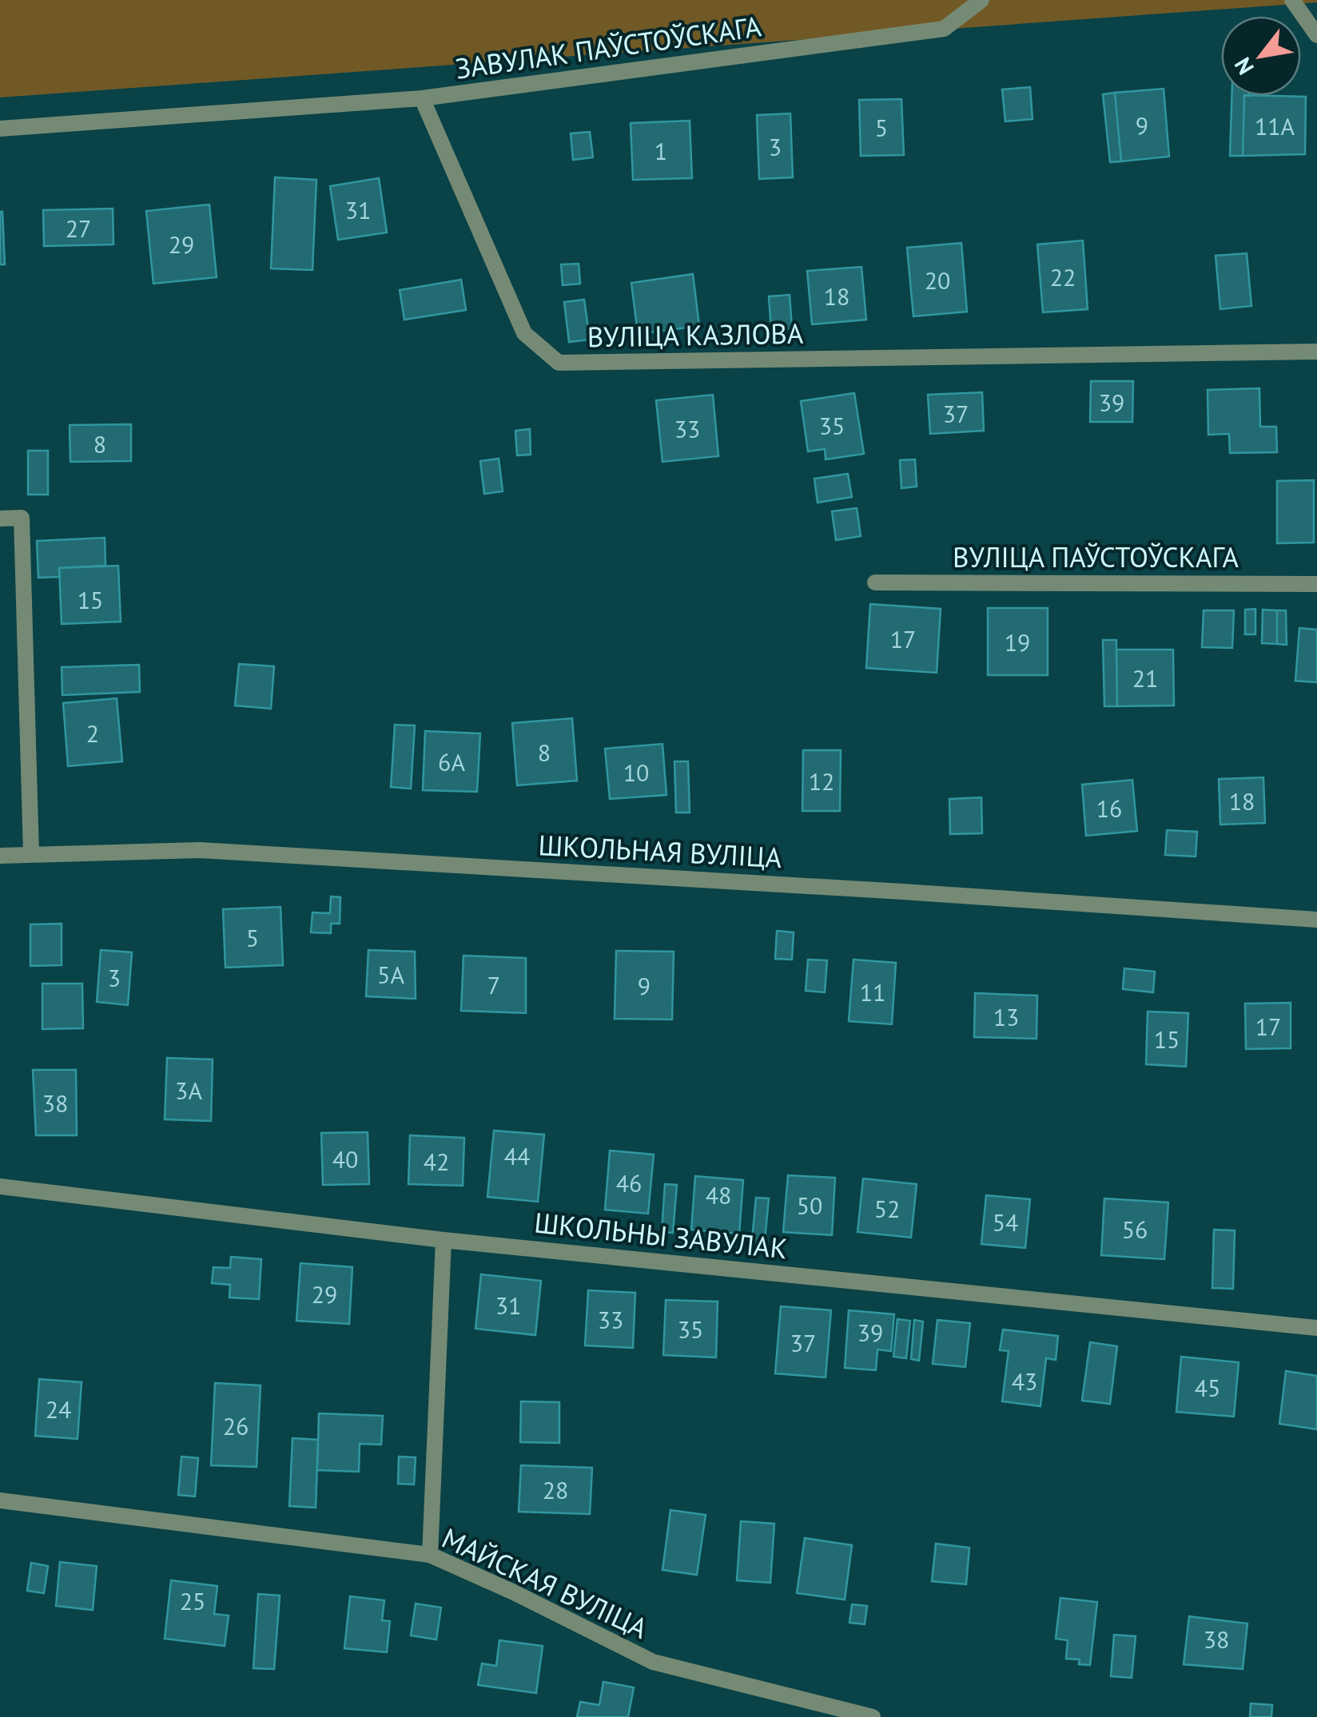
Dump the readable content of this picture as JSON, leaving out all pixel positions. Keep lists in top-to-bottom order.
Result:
{
  "streets": {
    "street": [
      "ЗАВУЛАК ПАЎСТОЎСКАГА",
      "ВУЛІЦА КАЗЛОВА",
      "ВУЛІЦА ПАЎСТОЎСКАГА",
      "ШКОЛЬНАЯ ВУЛІЦА",
      "ШКОЛЬНЫ ЗАВУЛАК",
      "МАЙСКАЯ ВУЛІЦА"
    ]
  },
  "crossings": [
    ["ЗАВУЛАК ПАЎСТОЎСКАГА", "ВУЛІЦА КАЗЛОВА"]
  ],
  "house_numbers": [
    "9",
    "11А",
    "5",
    "3",
    "1",
    "31",
    "27",
    "29",
    "22",
    "20",
    "18",
    "39",
    "37",
    "35",
    "33",
    "8",
    "15",
    "17",
    "19",
    "21",
    "2",
    "8",
    "6А",
    "10",
    "12",
    "18",
    "16",
    "5",
    "5А",
    "3",
    "7",
    "9",
    "11",
    "13",
    "17",
    "15",
    "3А",
    "38",
    "44",
    "40",
    "42",
    "46",
    "48",
    "50",
    "52",
    "54",
    "56",
    "29",
    "31",
    "33",
    "35",
    "39",
    "37",
    "43",
    "45",
    "24",
    "26",
    "28",
    "25",
    "38"
  ],
  "north": "bottom left"
}
